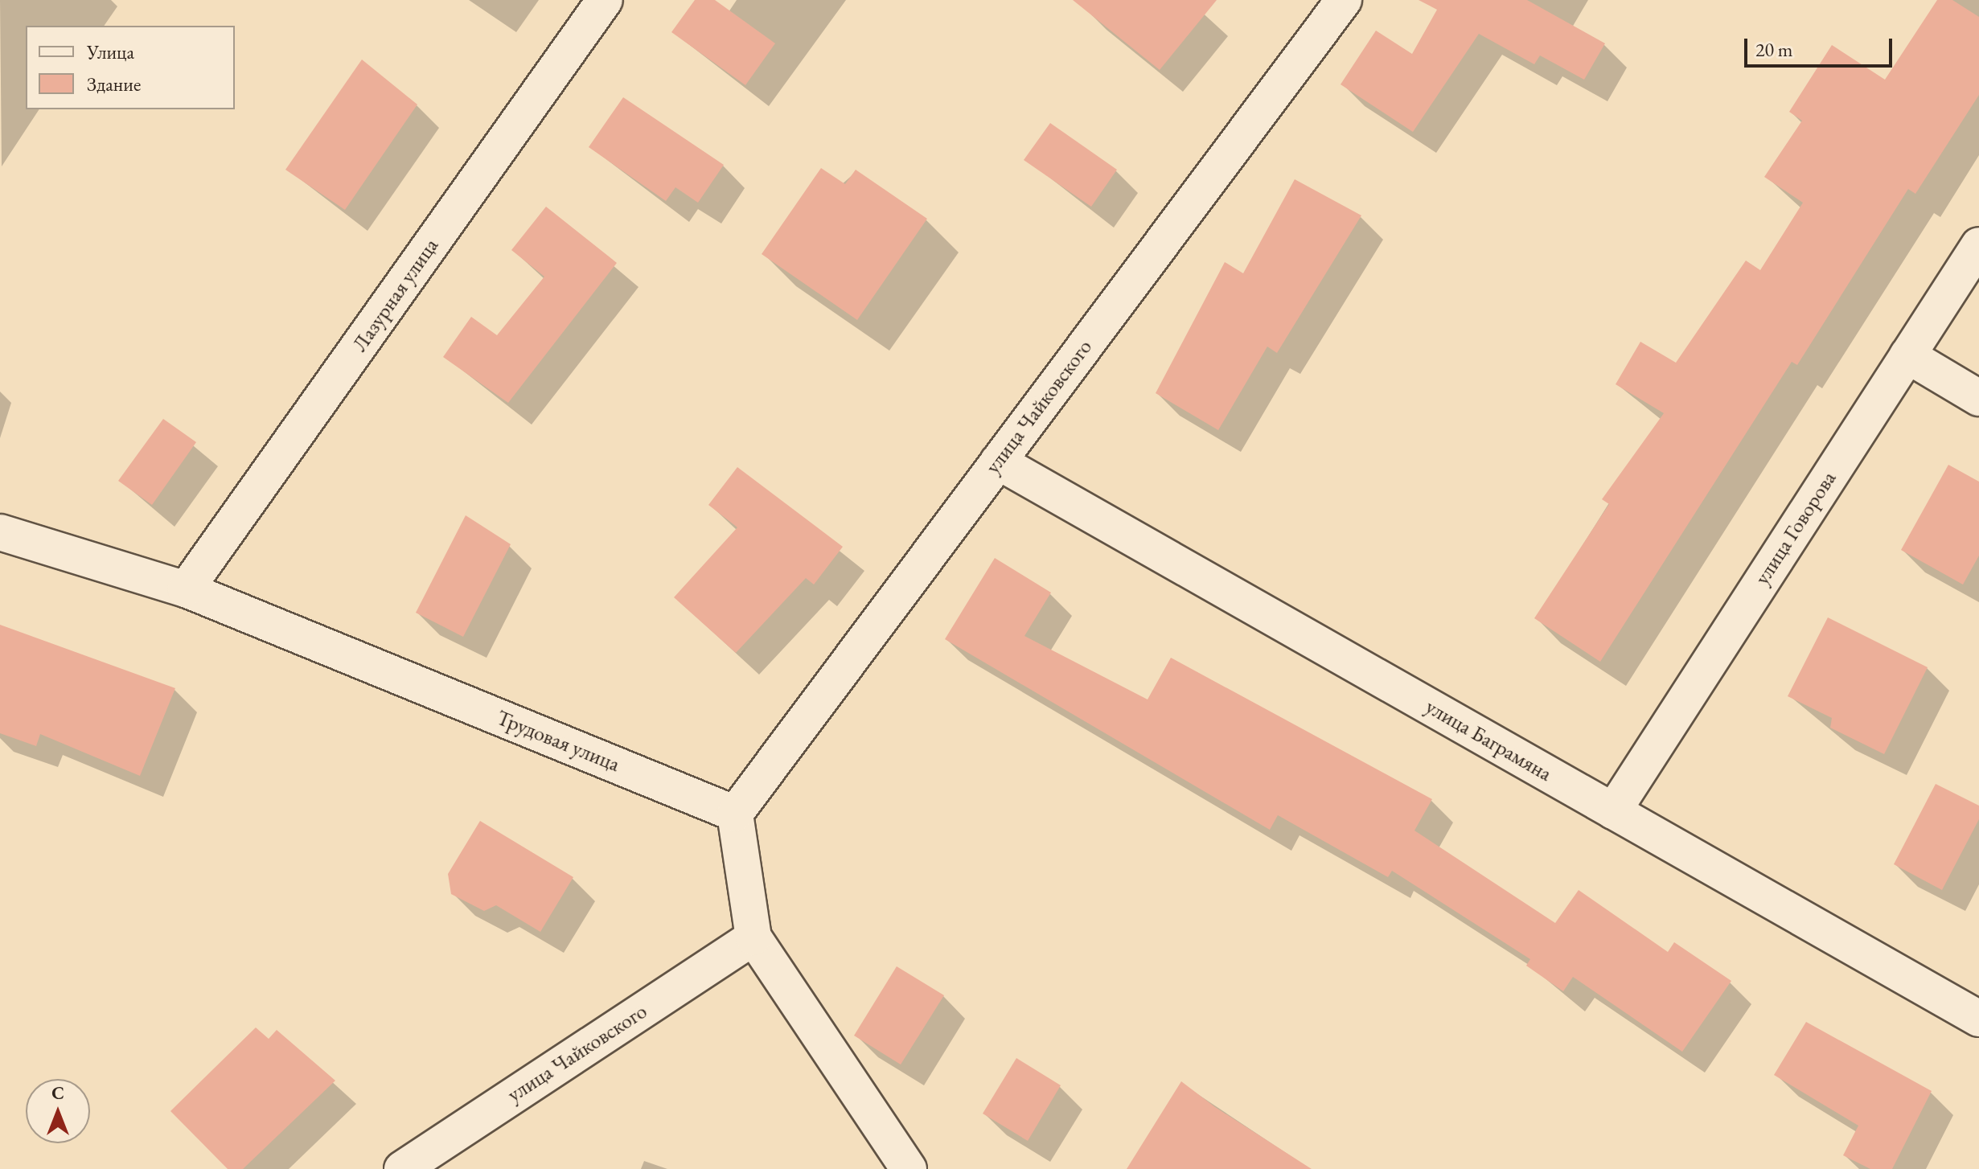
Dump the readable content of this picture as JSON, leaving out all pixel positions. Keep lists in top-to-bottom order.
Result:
{
  "streets": {
    "street": [
      "Лазурная улица",
      "улица Чайковского",
      "улица Говорова",
      "улица Баграмяна",
      "Трудовая улица"
    ]
  },
  "crossings": [
    ["Лазурная улица", "Трудовая улица"],
    ["улица Чайковского", "улица Баграмяна"],
    ["улица Чайковского", "Трудовая улица"],
    ["улица Говорова", "улица Баграмяна"]
  ],
  "legend": ["Улица", "Здание"],
  "scale_bar": "20 m",
  "north": "top"
}
